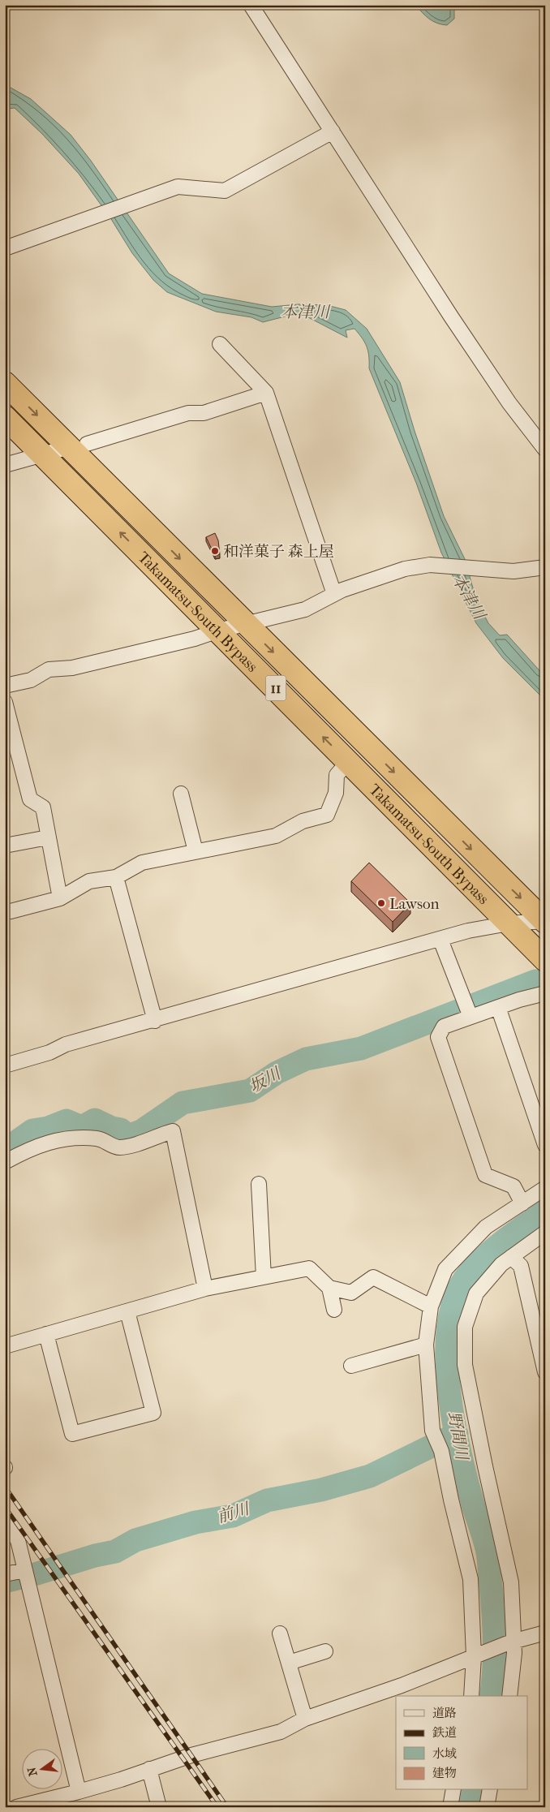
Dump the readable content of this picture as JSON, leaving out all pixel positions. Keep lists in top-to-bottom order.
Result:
{
  "streets": {
    "highway": ["Takamatsu-South Bypass", "11"]
  },
  "water": [
    "本津川",
    "坂川",
    "野間川",
    "前川"
  ],
  "places": ["和洋菓子 森上屋", "Lawson"],
  "legend": [
    "道路",
    "鉄道",
    "水域",
    "建物"
  ],
  "north": "left"
}
